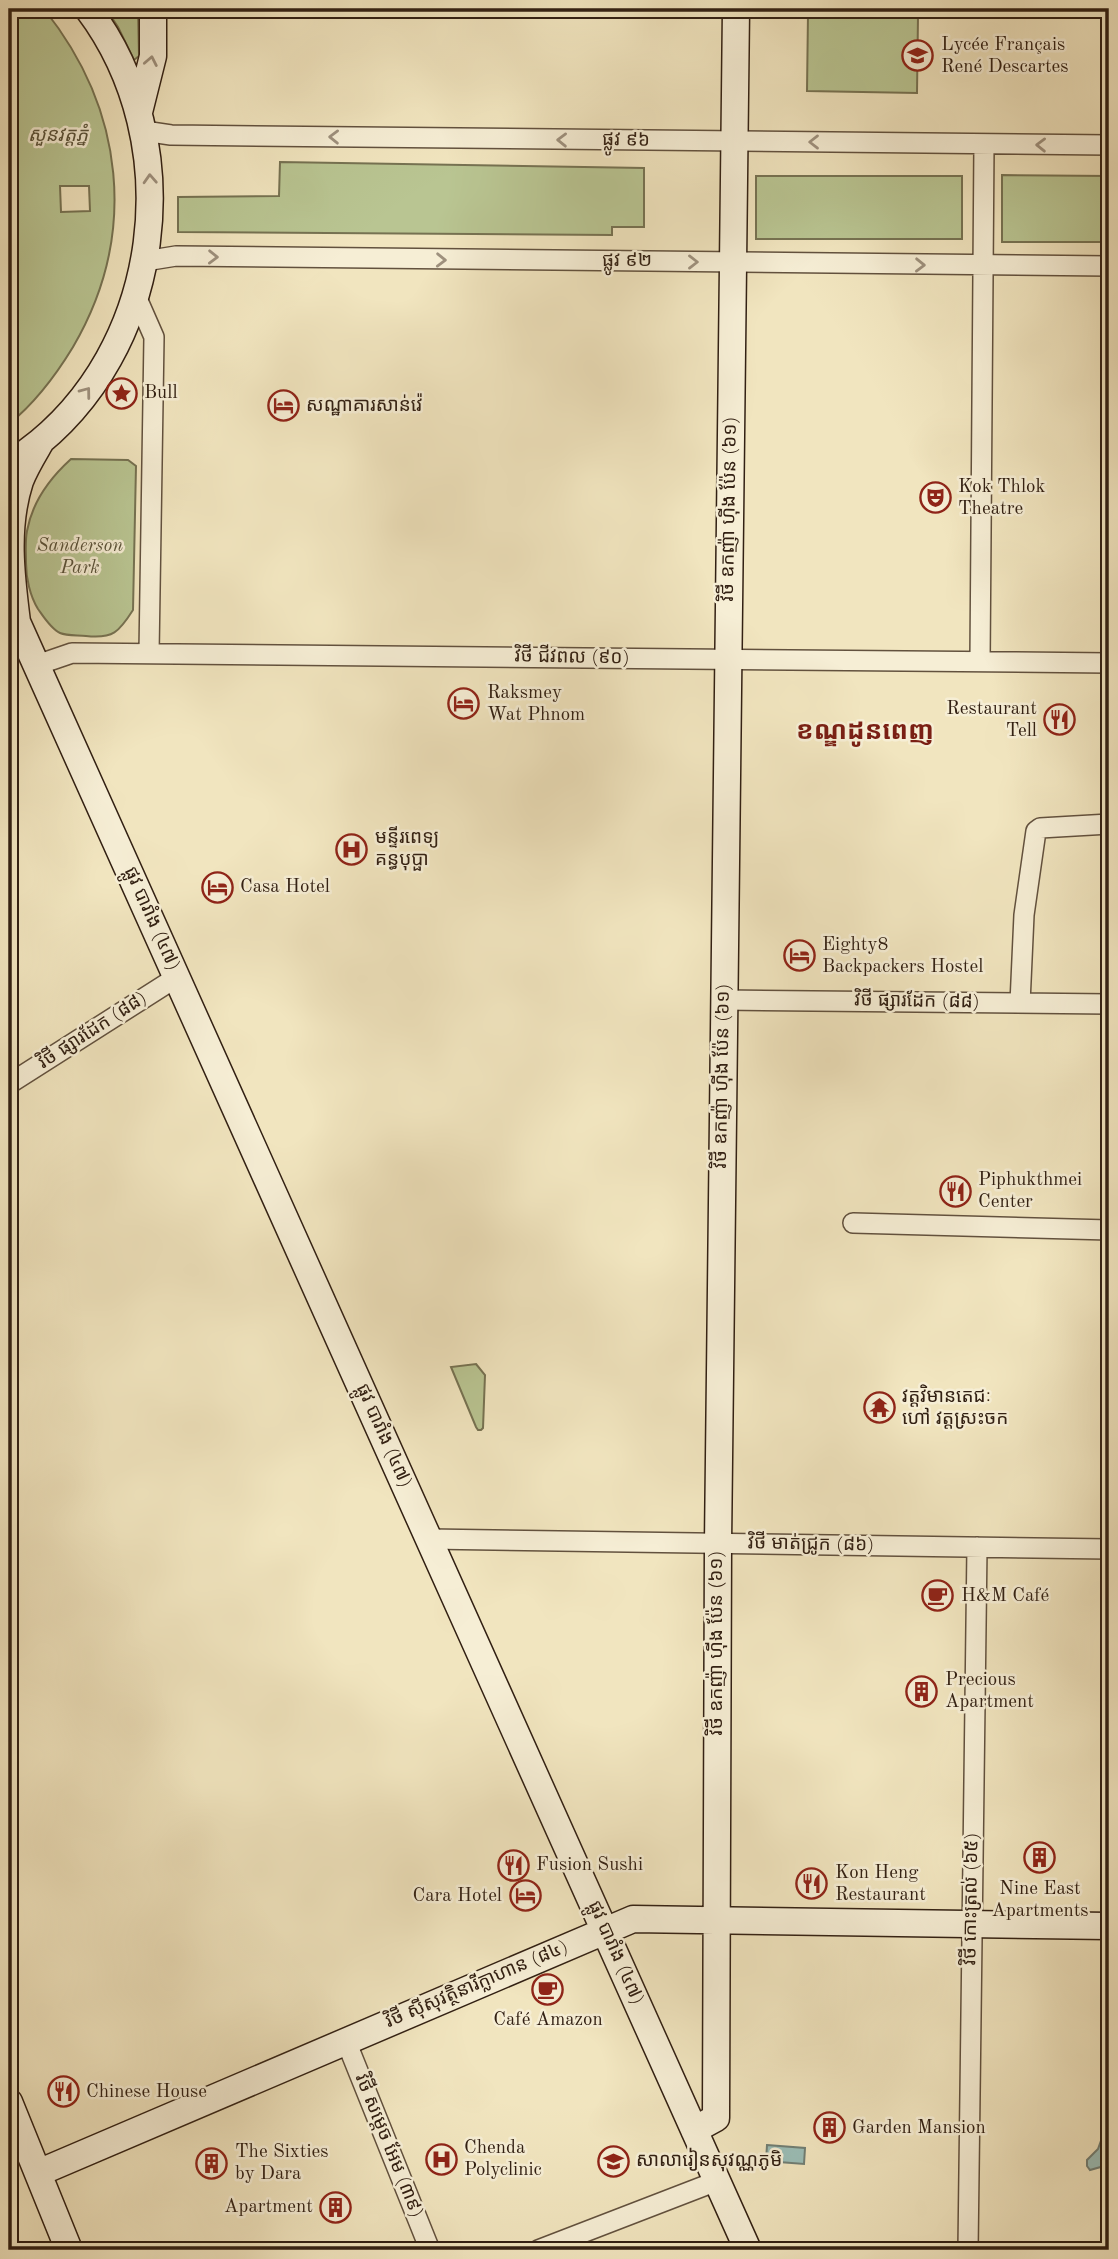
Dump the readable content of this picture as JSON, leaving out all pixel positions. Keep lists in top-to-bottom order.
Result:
{
  "streets": {
    "street": [
      "ផ្លូវ ៩៦",
      "ផ្លូវ ៩២",
      "វិថី ឧកញ៉ា ហ៊ីង ប៉ែន (៦១)",
      "វិថី ជីវពល (៩០)",
      "ផ្លូវ បារាំង (៤៧)",
      "វិថី ផ្សារដែក (៨៨)",
      "វិថី មាត់ជ្រូក (៨៦)",
      "វិថី កោះត្រល់ (៦៥)",
      "វិថី ស៊ីសុវត្ថិនារីក្លាហាន (៨៤)",
      "វិថី សម្តេច អែម (៣៩)"
    ]
  },
  "crossings": [
    ["ផ្លូវ ៩៦", "វិថី ឧកញ៉ា ហ៊ីង ប៉ែន (៦១)"],
    ["ផ្លូវ ៩២", "វិថី ឧកញ៉ា ហ៊ីង ប៉ែន (៦១)"],
    ["វិថី ឧកញ៉ា ហ៊ីង ប៉ែន (៦១)", "វិថី ជីវពល (៩០)"],
    ["វិថី ឧកញ៉ា ហ៊ីង ប៉ែន (៦១)", "ផ្លូវ បារាំង (៤៧)"],
    ["វិថី ឧកញ៉ា ហ៊ីង ប៉ែន (៦១)", "វិថី ផ្សារដែក (៨៨)"],
    ["វិថី ឧកញ៉ា ហ៊ីង ប៉ែន (៦១)", "វិថី មាត់ជ្រូក (៨៦)"],
    ["វិថី ឧកញ៉ា ហ៊ីង ប៉ែន (៦១)", "វិថី ស៊ីសុវត្ថិនារីក្លាហាន (៨៤)"],
    ["វិថី ជីវពល (៩០)", "ផ្លូវ បារាំង (៤៧)"],
    ["ផ្លូវ បារាំង (៤៧)", "វិថី ផ្សារដែក (៨៨)"],
    ["ផ្លូវ បារាំង (៤៧)", "វិថី មាត់ជ្រូក (៨៦)"],
    ["ផ្លូវ បារាំង (៤៧)", "វិថី ស៊ីសុវត្ថិនារីក្លាហាន (៨៤)"],
    ["វិថី មាត់ជ្រូក (៨៦)", "វិថី កោះត្រល់ (៦៥)"],
    ["វិថី កោះត្រល់ (៦៥)", "វិថី ស៊ីសុវត្ថិនារីក្លាហាន (៨៤)"],
    ["វិថី ស៊ីសុវត្ថិនារីក្លាហាន (៨៤)", "វិថី សម្តេច អែម (៣៩)"]
  ],
  "one_way": ["ផ្លូវ ៩៦", "ផ្លូវ ៩២"],
  "districts": ["ខណ្ឌដូនពេញ"],
  "parks": ["សួនវត្ដភ្នំ", "Sanderson Park"],
  "places": {
    "school or university": ["Lycée Français René Descartes", "សាលារៀនសុវណ្ណភូមិ"],
    "place": ["Bull"],
    "hotel": [
      "សណ្ឋាគារសាន់វ៉េ",
      "Raksmey Wat Phnom",
      "Casa Hotel",
      "Eighty8 Backpackers Hostel",
      "Cara Hotel"
    ],
    "theatre": ["Kok Thlok Theatre"],
    "restaurant": [
      "Restaurant Tell",
      "Piphukthmei Center",
      "Fusion Sushi",
      "Kon Heng Restaurant",
      "Chinese House"
    ],
    "hospital": ["មន្ទីរពេទ្យ គន្ធបុប្ផា", "Chenda Polyclinic"],
    "temple": ["វត្តវិមានតេជៈ ហៅ វត្តស្រះចក"],
    "cafe": ["H&M Café", "Café Amazon"],
    "building": [
      "Precious Apartment",
      "Nine East Apartments",
      "Garden Mansion",
      "The Sixties by Dara",
      "Apartment"
    ]
  }
}
